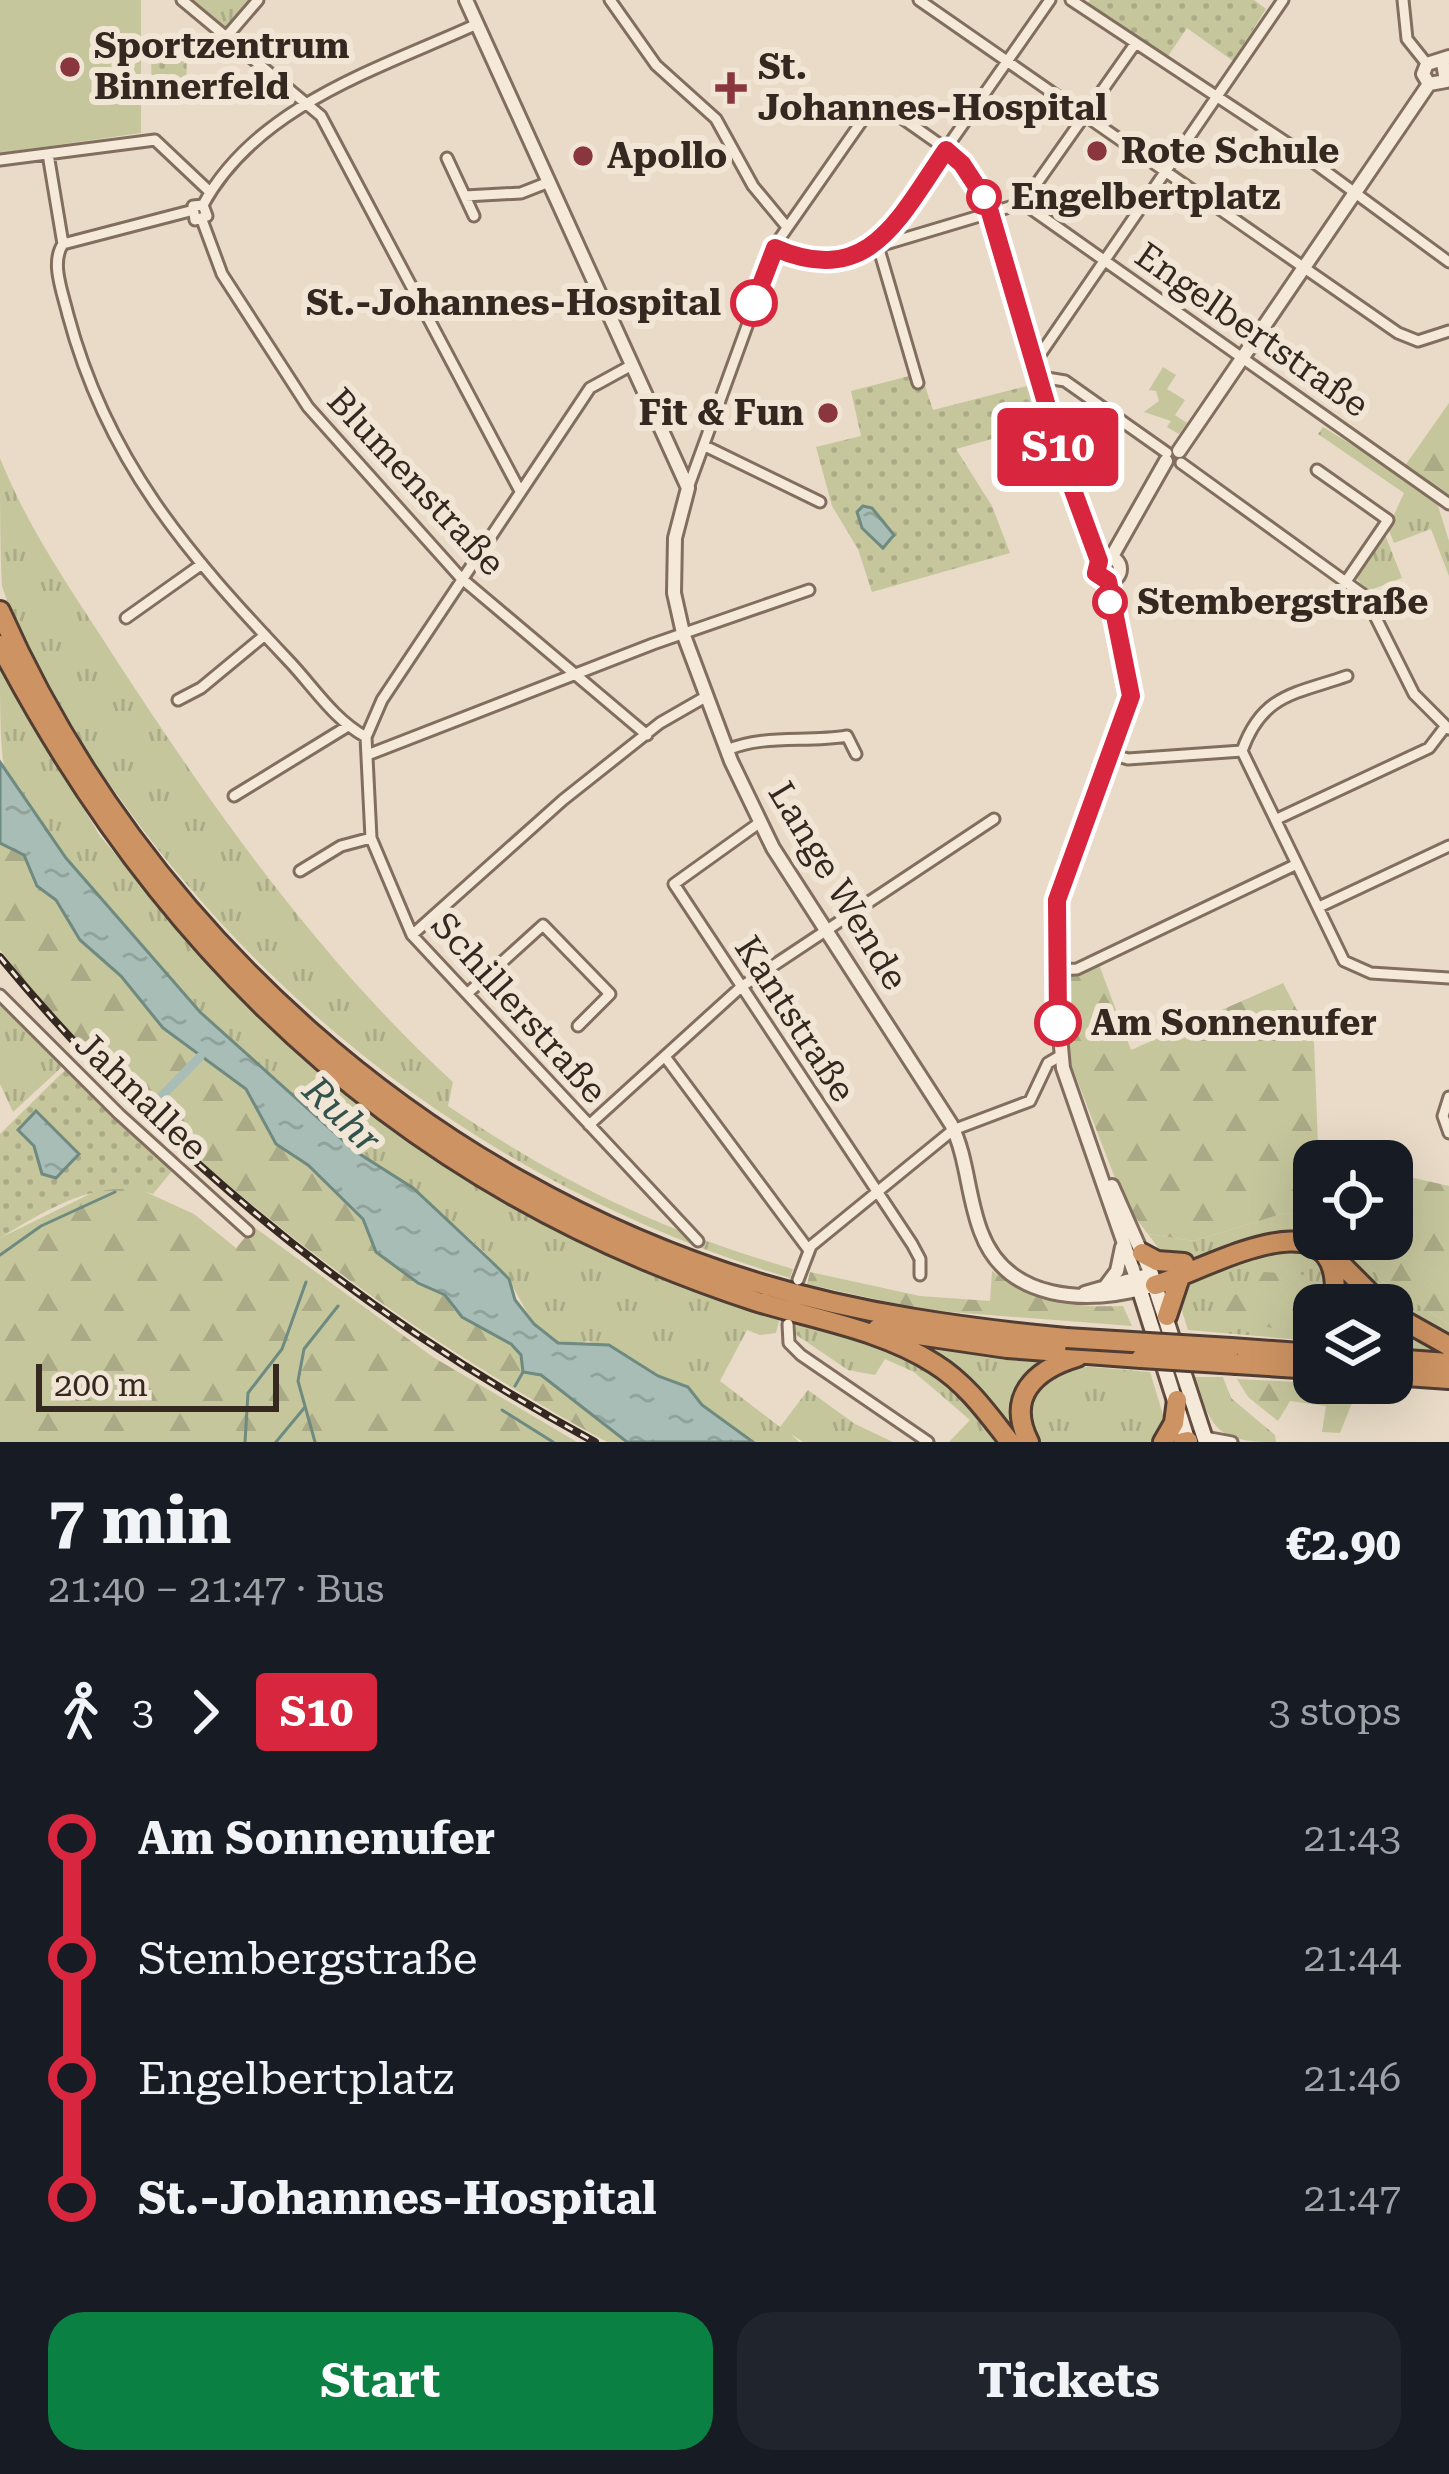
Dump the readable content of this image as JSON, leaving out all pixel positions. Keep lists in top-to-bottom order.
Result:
{
  "streets": {
    "street": [
      "Engelbertstraße",
      "Blumenstraße",
      "Lange Wende",
      "Schillerstraße",
      "Kantstraße",
      "Jahnallee"
    ]
  },
  "crossings": [
    ["Lange Wende", "Kantstraße"]
  ],
  "water": ["Ruhr"],
  "places": {
    "other": [
      "Sportzentrum Binnerfeld",
      "Rote Schule",
      "Apollo",
      "Engelbertplatz",
      "St.-Johannes-Hospital",
      "Fit & Fun",
      "Stembergstraße",
      "Am Sonnenufer"
    ],
    "health": ["St. Johannes-Hospital"]
  },
  "lines": ["bus line S10"],
  "scale_bar": "200 m",
  "page": {
    "on_map": "S10",
    "scale": "200 m",
    "heading": ["7 min", "21:40 – 21:47 · Bus", "€2.90"],
    "legs": ["3", "S10", "3 stops"],
    "list": [
      {
        "name": "Am Sonnenufer",
        "value": "21:43"
      },
      {
        "name": "Stembergstraße",
        "value": "21:44"
      },
      {
        "name": "Engelbertplatz",
        "value": "21:46"
      },
      {
        "name": "St.-Johannes-Hospital",
        "value": "21:47"
      }
    ],
    "buttons": ["Start", "Tickets"]
  }
}
